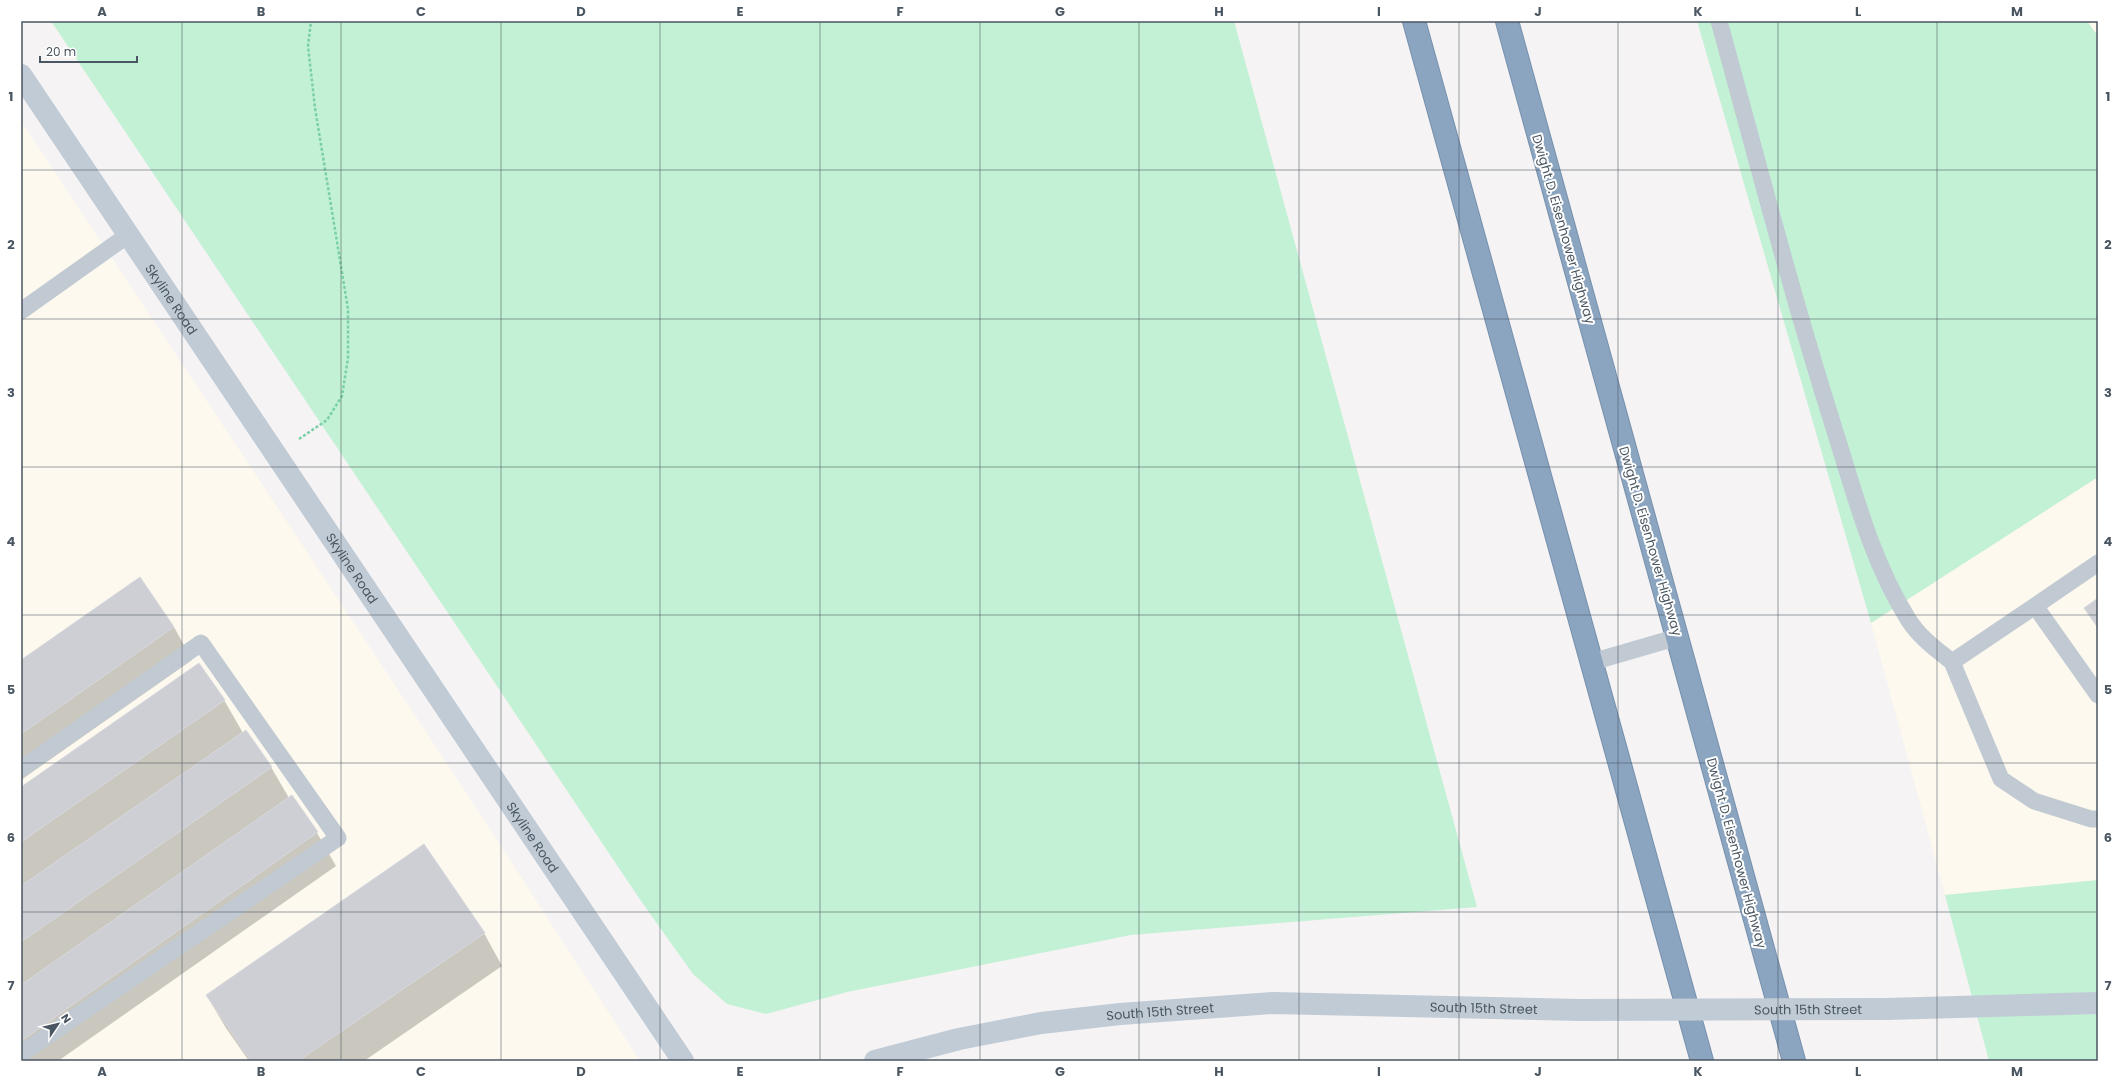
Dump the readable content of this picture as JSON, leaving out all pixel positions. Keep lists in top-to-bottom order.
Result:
{
  "streets": {
    "highway": ["Dwight D. Eisenhower Highway"],
    "main road": ["Skyline Road", "South 15th Street"]
  },
  "scale_bar": "20 m",
  "north": "top right",
  "grid": {
    "columns": [
      "A",
      "B",
      "C",
      "D",
      "E",
      "F",
      "G",
      "H",
      "I",
      "J",
      "K",
      "L",
      "M"
    ],
    "rows": [
      "1",
      "2",
      "3",
      "4",
      "5",
      "6",
      "7"
    ]
  }
}
